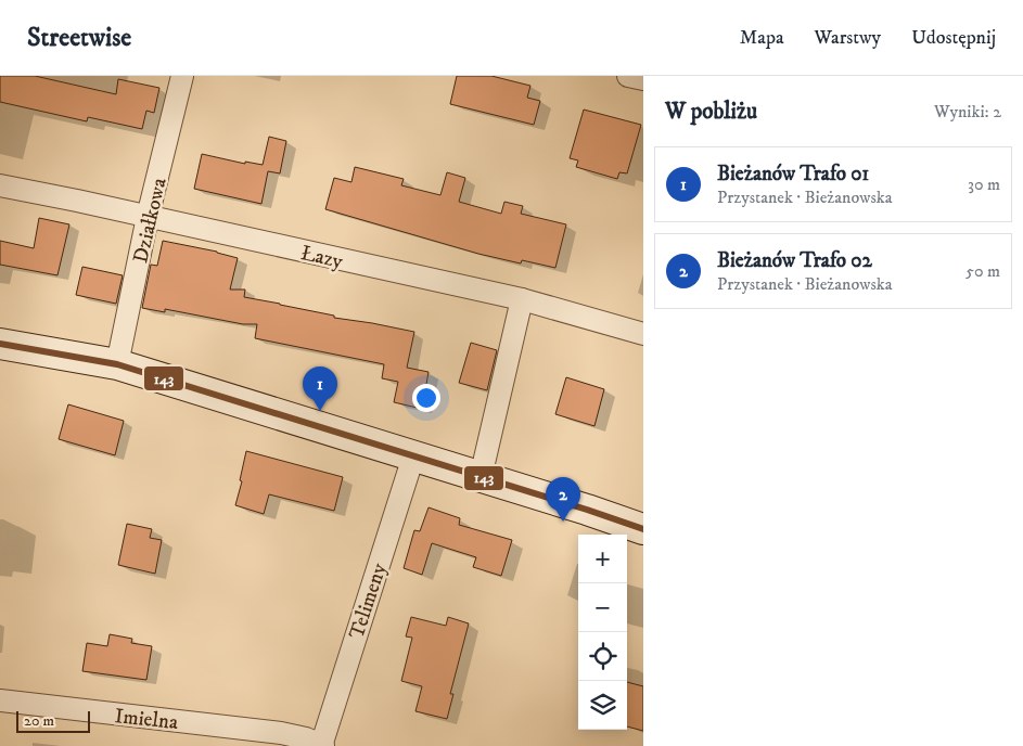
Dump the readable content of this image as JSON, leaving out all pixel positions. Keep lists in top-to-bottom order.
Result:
{
  "streets": {
    "street": [
      "Działkowa",
      "Łazy",
      "Telimeny",
      "Imielna"
    ]
  },
  "crossings": [
    ["Działkowa", "Łazy"],
    ["Telimeny", "Imielna"]
  ],
  "lines": ["transit line 143"],
  "scale_bar": "20 m",
  "page": {
    "header": "Streetwise",
    "nav": ["Mapa", "Warstwy", "Udostępnij"],
    "heading": ["W pobliżu", "Wyniki: 2"],
    "list": [
      {
        "mark": "1",
        "name": "Bieżanów Trafo 01",
        "note": "Przystanek · Bieżanowska",
        "value": "30 m"
      },
      {
        "mark": "2",
        "name": "Bieżanów Trafo 02",
        "note": "Przystanek · Bieżanowska",
        "value": "50 m"
      }
    ],
    "pins": ["1", "2"],
    "map_buttons": ["+", "−"],
    "scale": "20 m"
  }
}
